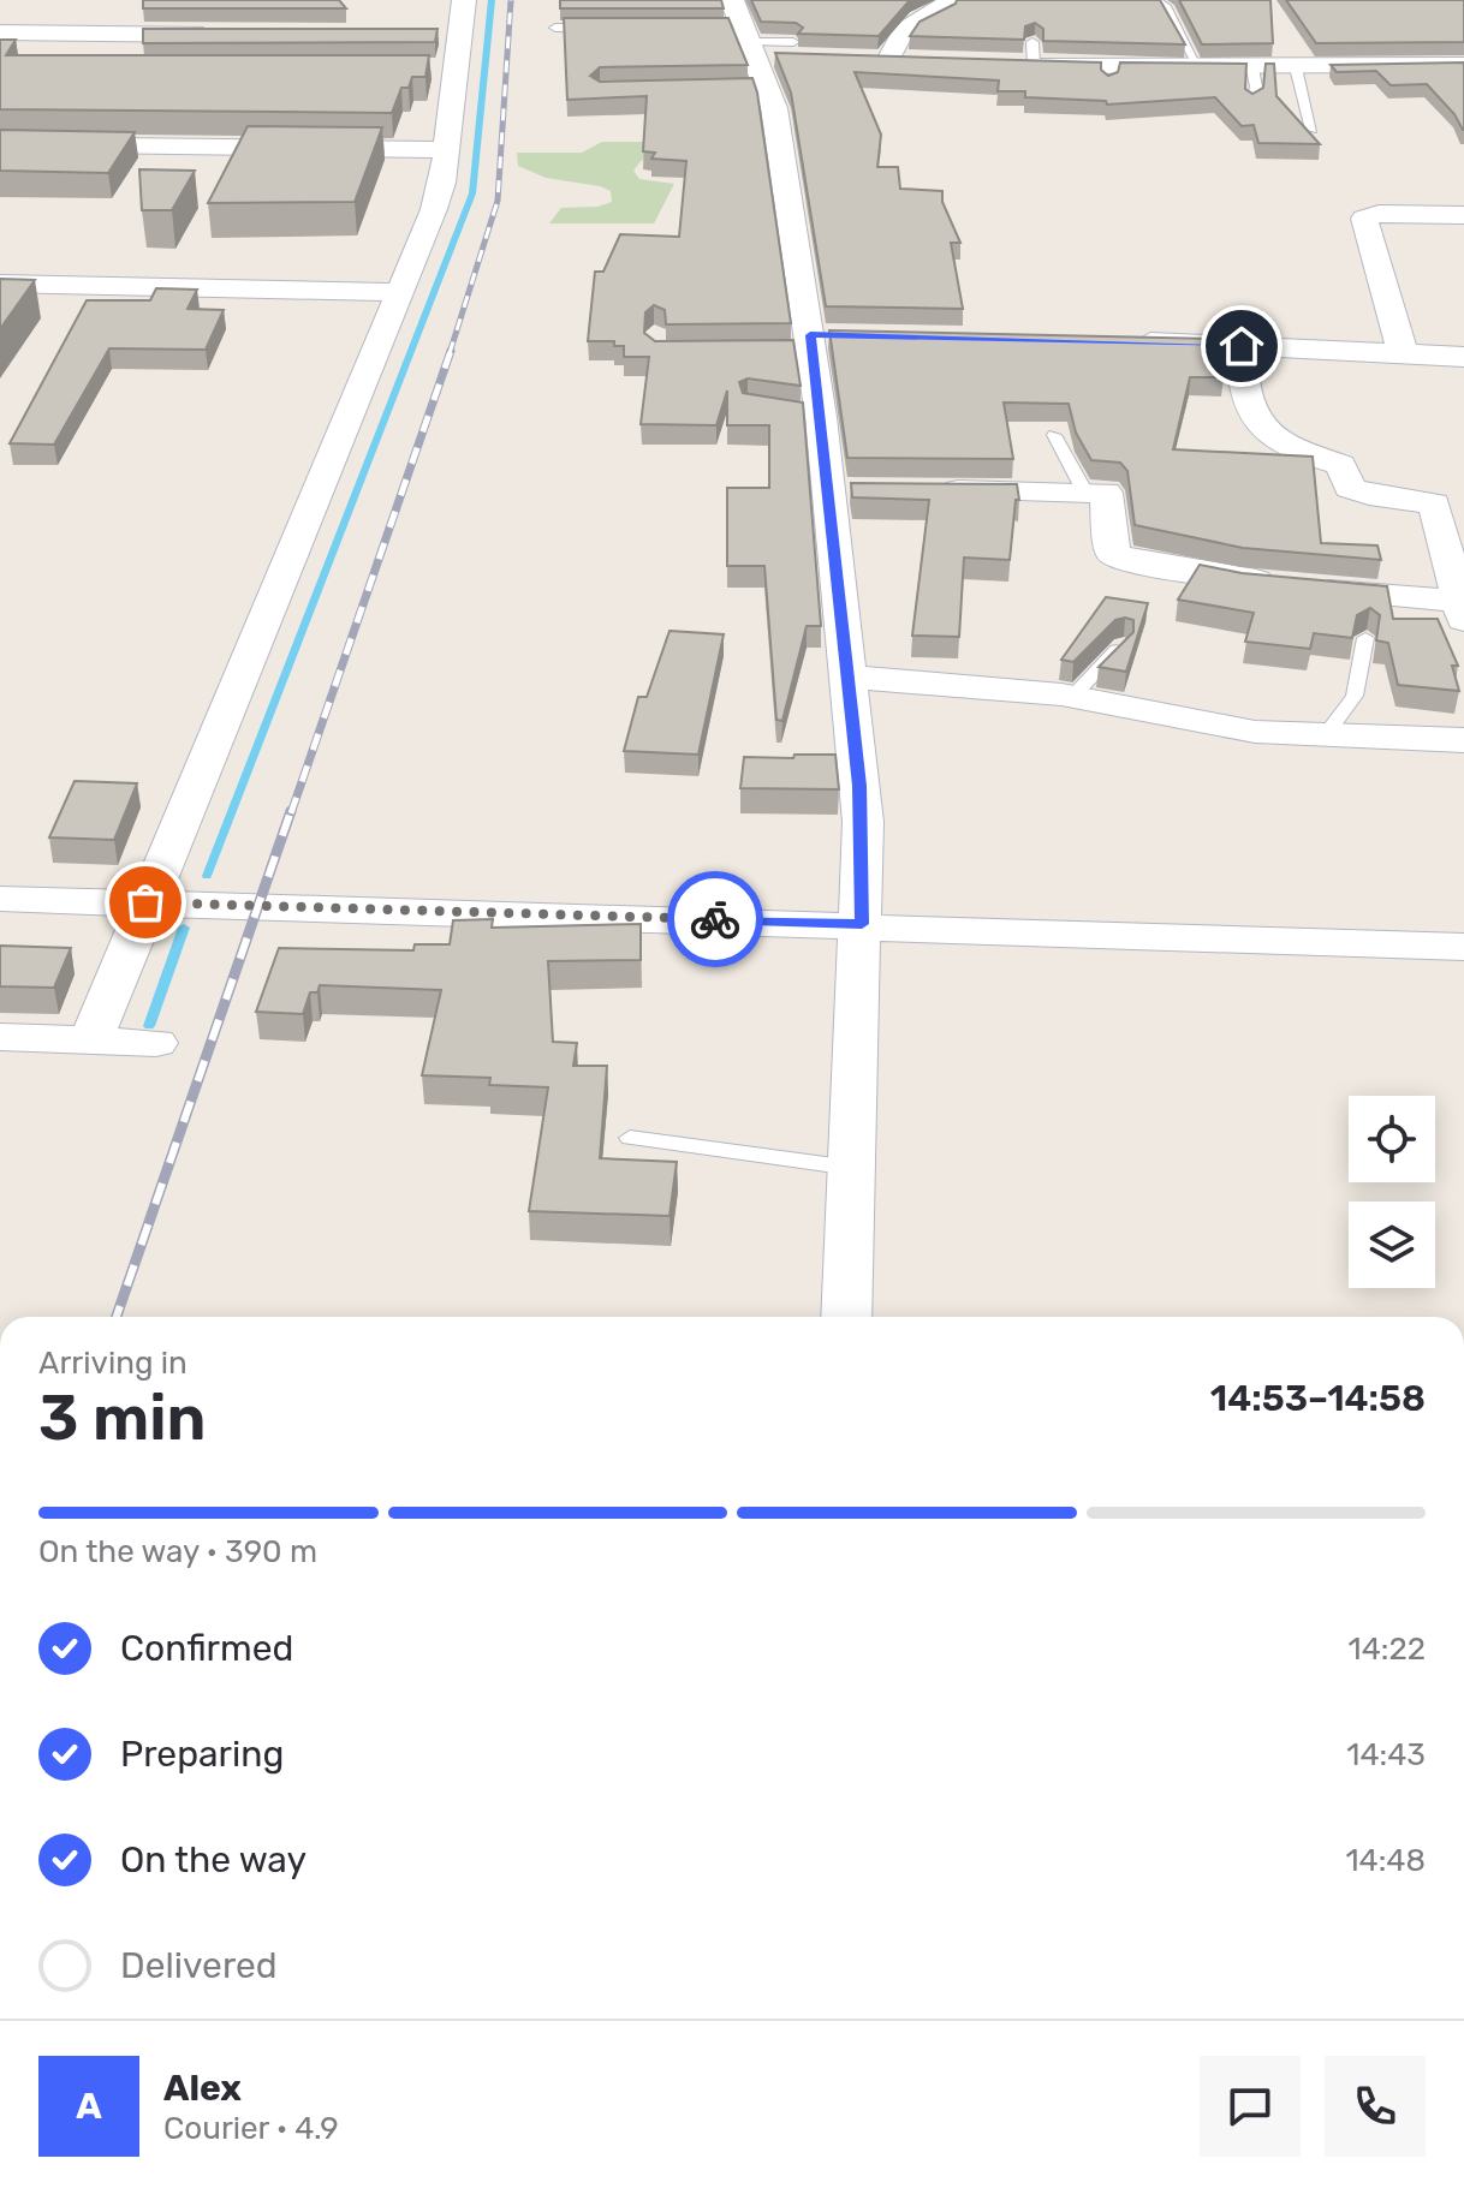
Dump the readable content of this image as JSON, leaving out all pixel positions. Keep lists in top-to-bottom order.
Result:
{
  "page": {
    "heading": ["3 min", "Arriving in", "14:53–14:58"],
    "panel": ["Alex", "Courier · 4.9"],
    "bar": "On the way · 390 m",
    "list": [
      ["Confirmed", "14:22"],
      ["Preparing", "14:43"],
      ["On the way", "14:48"],
      "Delivered"
    ],
    "round": "A"
  }
}
